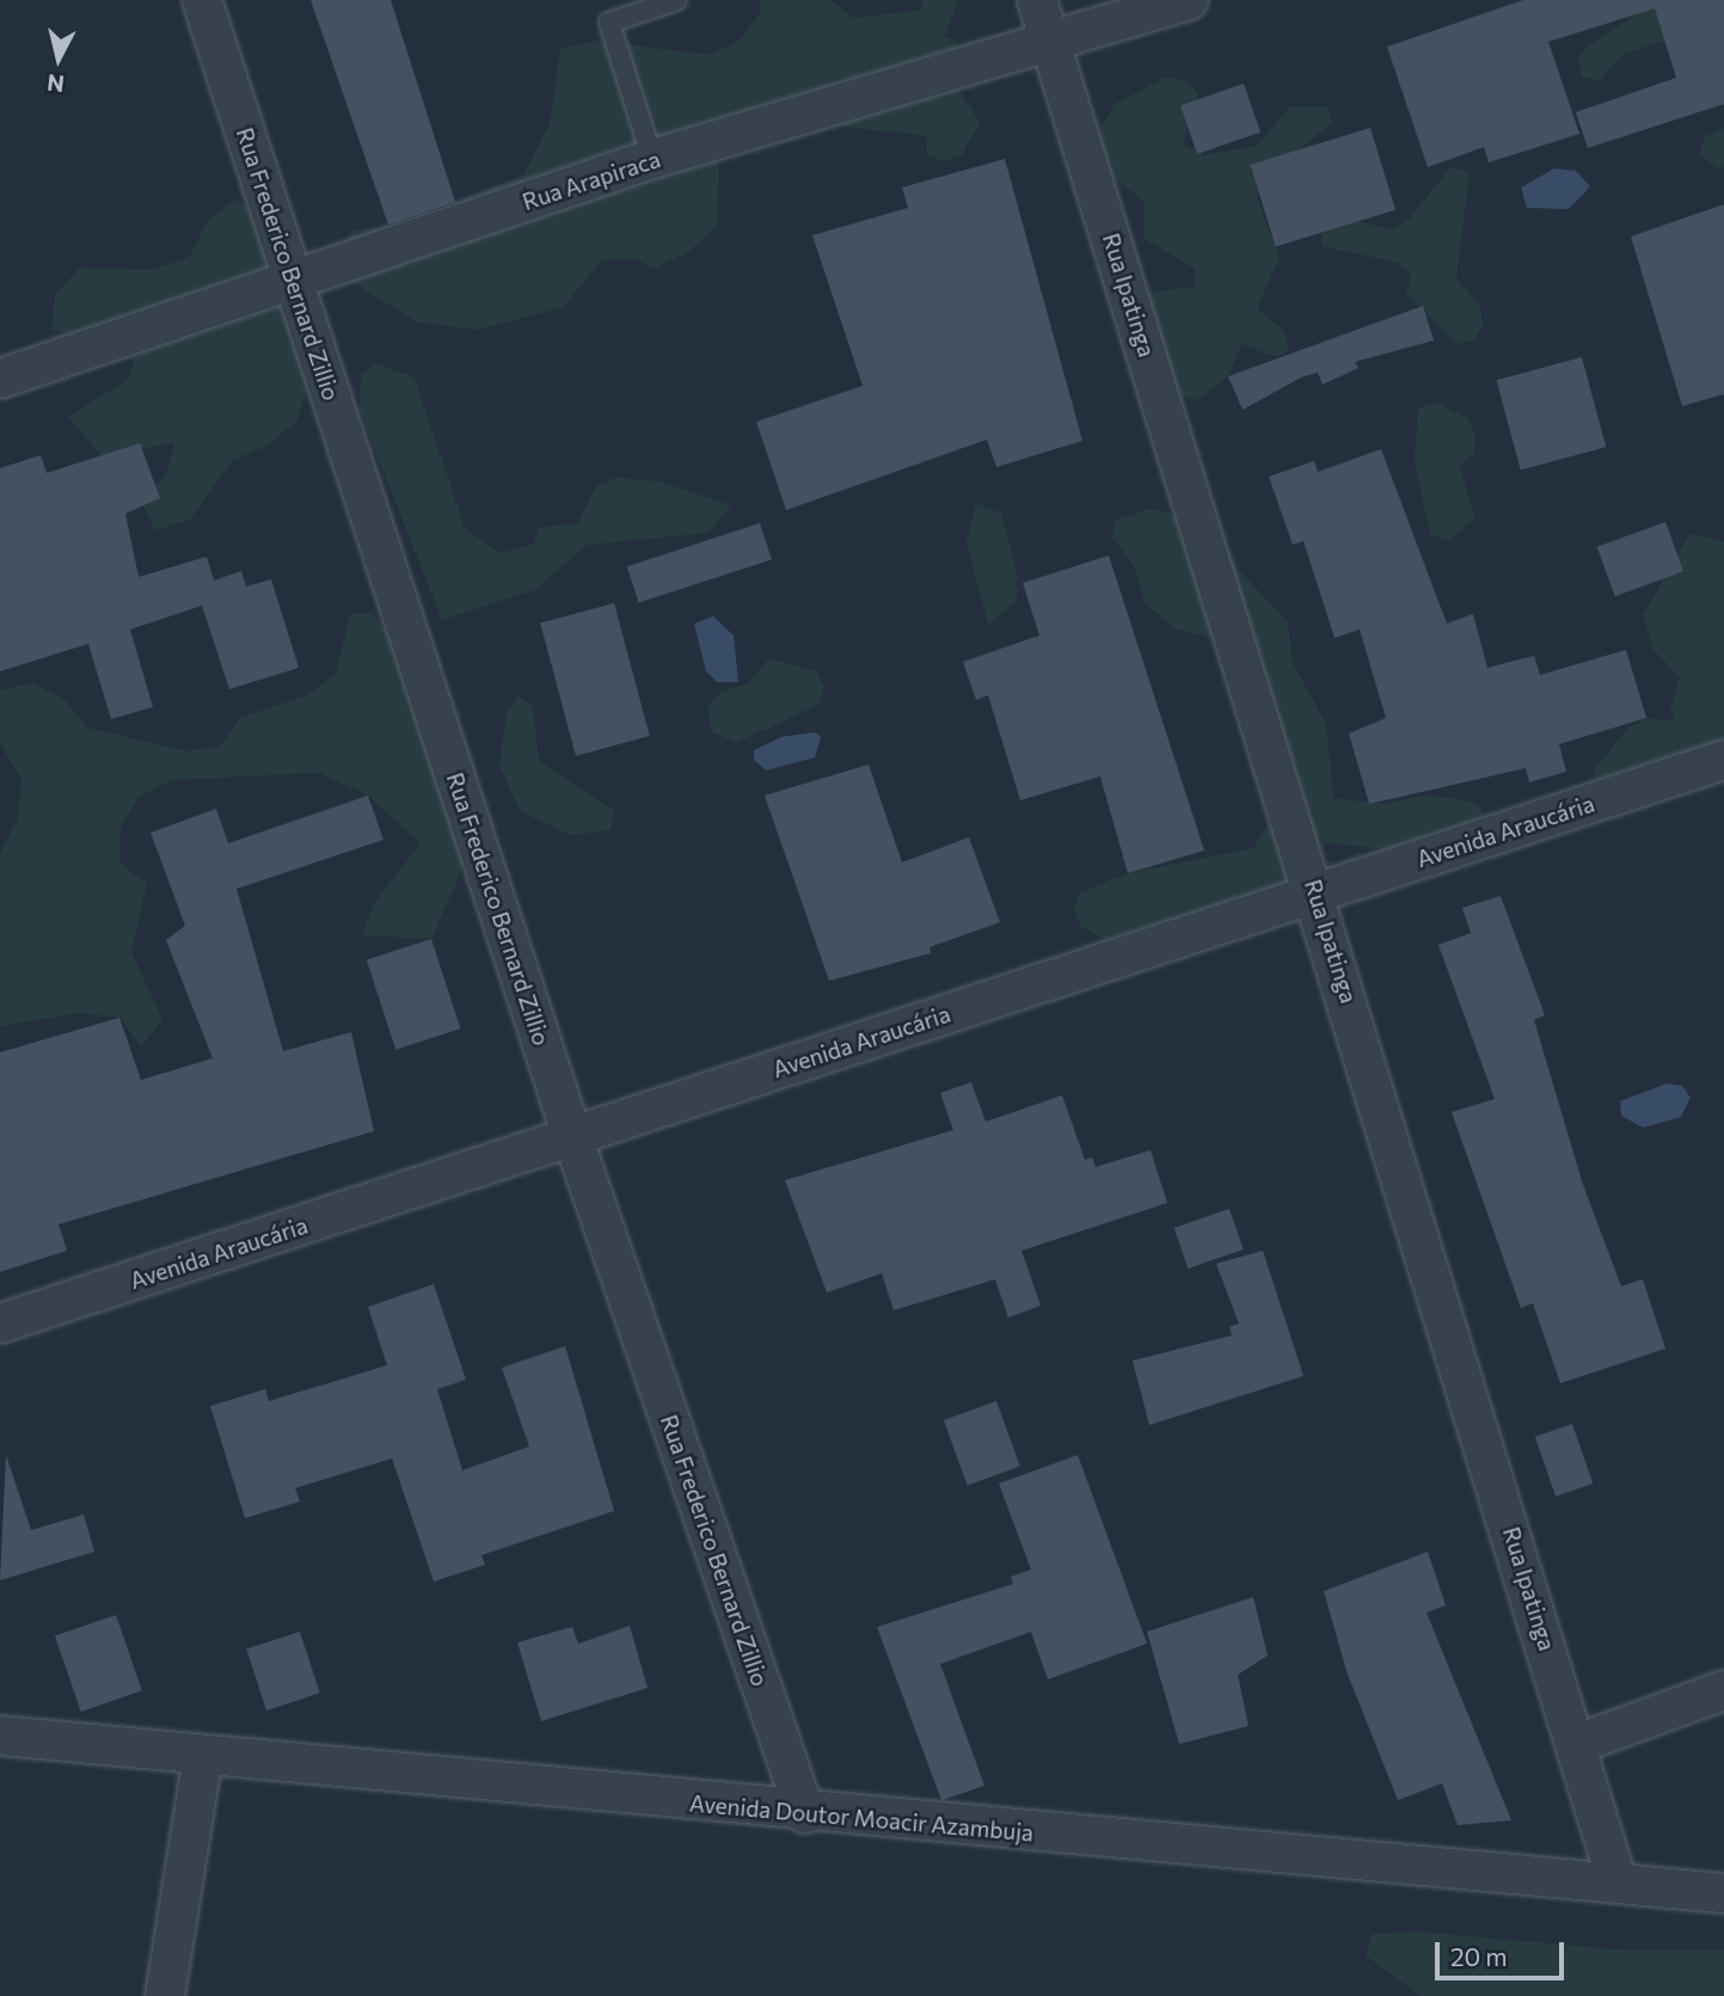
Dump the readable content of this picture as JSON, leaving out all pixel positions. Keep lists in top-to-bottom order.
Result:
{
  "streets": {
    "street": [
      "Rua Arapiraca",
      "Rua Frederico Bernard Zillio",
      "Rua Ipatinga",
      "Avenida Araucária",
      "Avenida Doutor Moacir Azambuja"
    ]
  },
  "crossings": [
    ["Rua Arapiraca", "Rua Frederico Bernard Zillio"],
    ["Rua Arapiraca", "Rua Ipatinga"],
    ["Rua Frederico Bernard Zillio", "Avenida Araucária"],
    ["Rua Frederico Bernard Zillio", "Avenida Doutor Moacir Azambuja"],
    ["Rua Ipatinga", "Avenida Araucária"],
    ["Rua Ipatinga", "Avenida Doutor Moacir Azambuja"]
  ],
  "scale_bar": "20 m",
  "north": "bottom"
}
